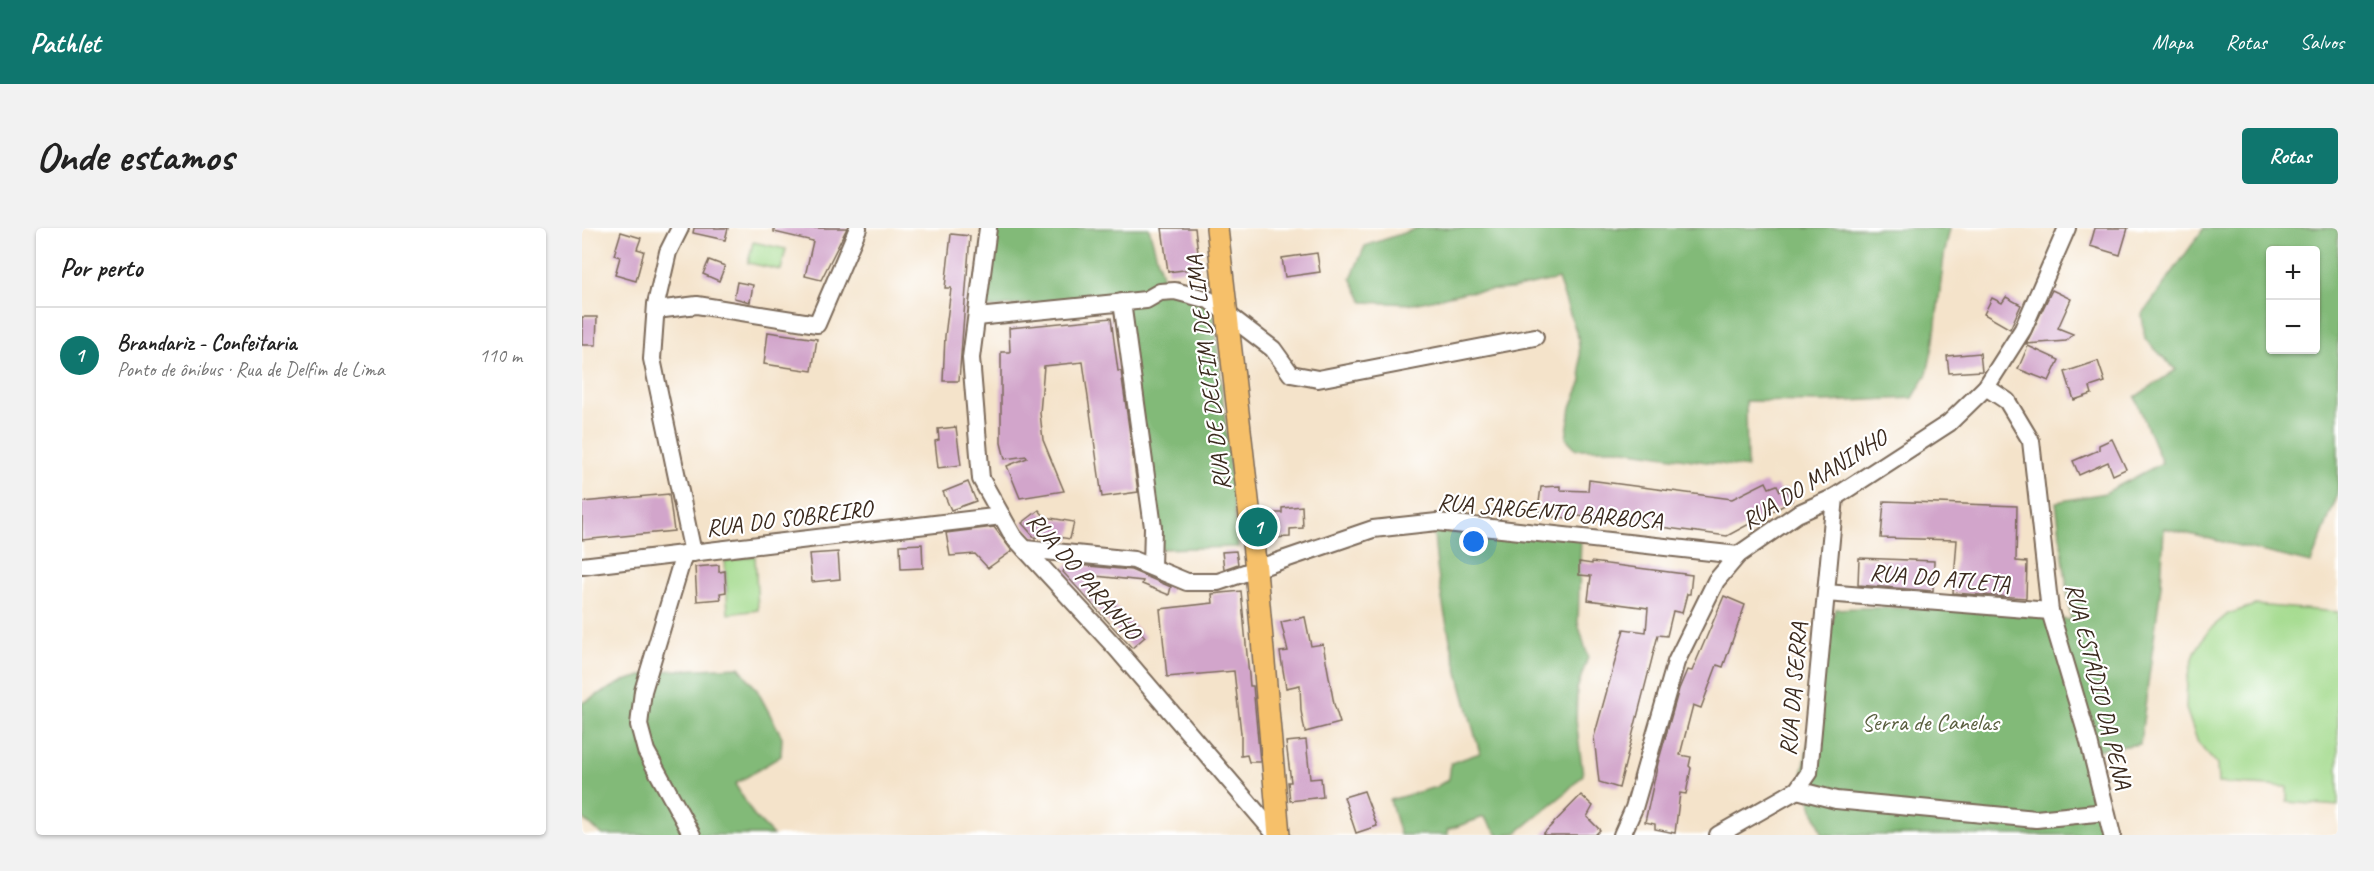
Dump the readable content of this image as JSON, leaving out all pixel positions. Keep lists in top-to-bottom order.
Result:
{
  "streets": {
    "main road": ["RUA DE DELFIM DE LIMA"],
    "street": [
      "RUA DO MANINHO",
      "RUA SARGENTO BARBOSA",
      "RUA DO SOBREIRO",
      "RUA DO PARANHO",
      "RUA DO ATLETA",
      "RUA ESTÁDIO DA PENA",
      "RUA DA SERRA"
    ]
  },
  "crossings": [
    ["RUA DE DELFIM DE LIMA", "RUA SARGENTO BARBOSA"],
    ["RUA DE DELFIM DE LIMA", "RUA DO PARANHO"],
    ["RUA DO MANINHO", "RUA SARGENTO BARBOSA"],
    ["RUA DO MANINHO", "RUA ESTÁDIO DA PENA"],
    ["RUA DO MANINHO", "RUA DA SERRA"],
    ["RUA SARGENTO BARBOSA", "RUA DO PARANHO"],
    ["RUA DO SOBREIRO", "RUA DO PARANHO"],
    ["RUA DO ATLETA", "RUA ESTÁDIO DA PENA"],
    ["RUA DO ATLETA", "RUA DA SERRA"]
  ],
  "parks": ["Serra de Canelas"],
  "page": {
    "header": "Pathlet",
    "nav": ["Mapa", "Rotas", "Salvos"],
    "buttons": "Rotas",
    "title": "Onde estamos",
    "heading": "Por perto",
    "map_buttons": ["+", "−"],
    "list": [
      {
        "mark": "1",
        "name": "Brandariz - Confeitaria",
        "note": "Ponto de ônibus · Rua de Delfim de Lima",
        "value": "110 m"
      }
    ],
    "pins": "1"
  }
}
